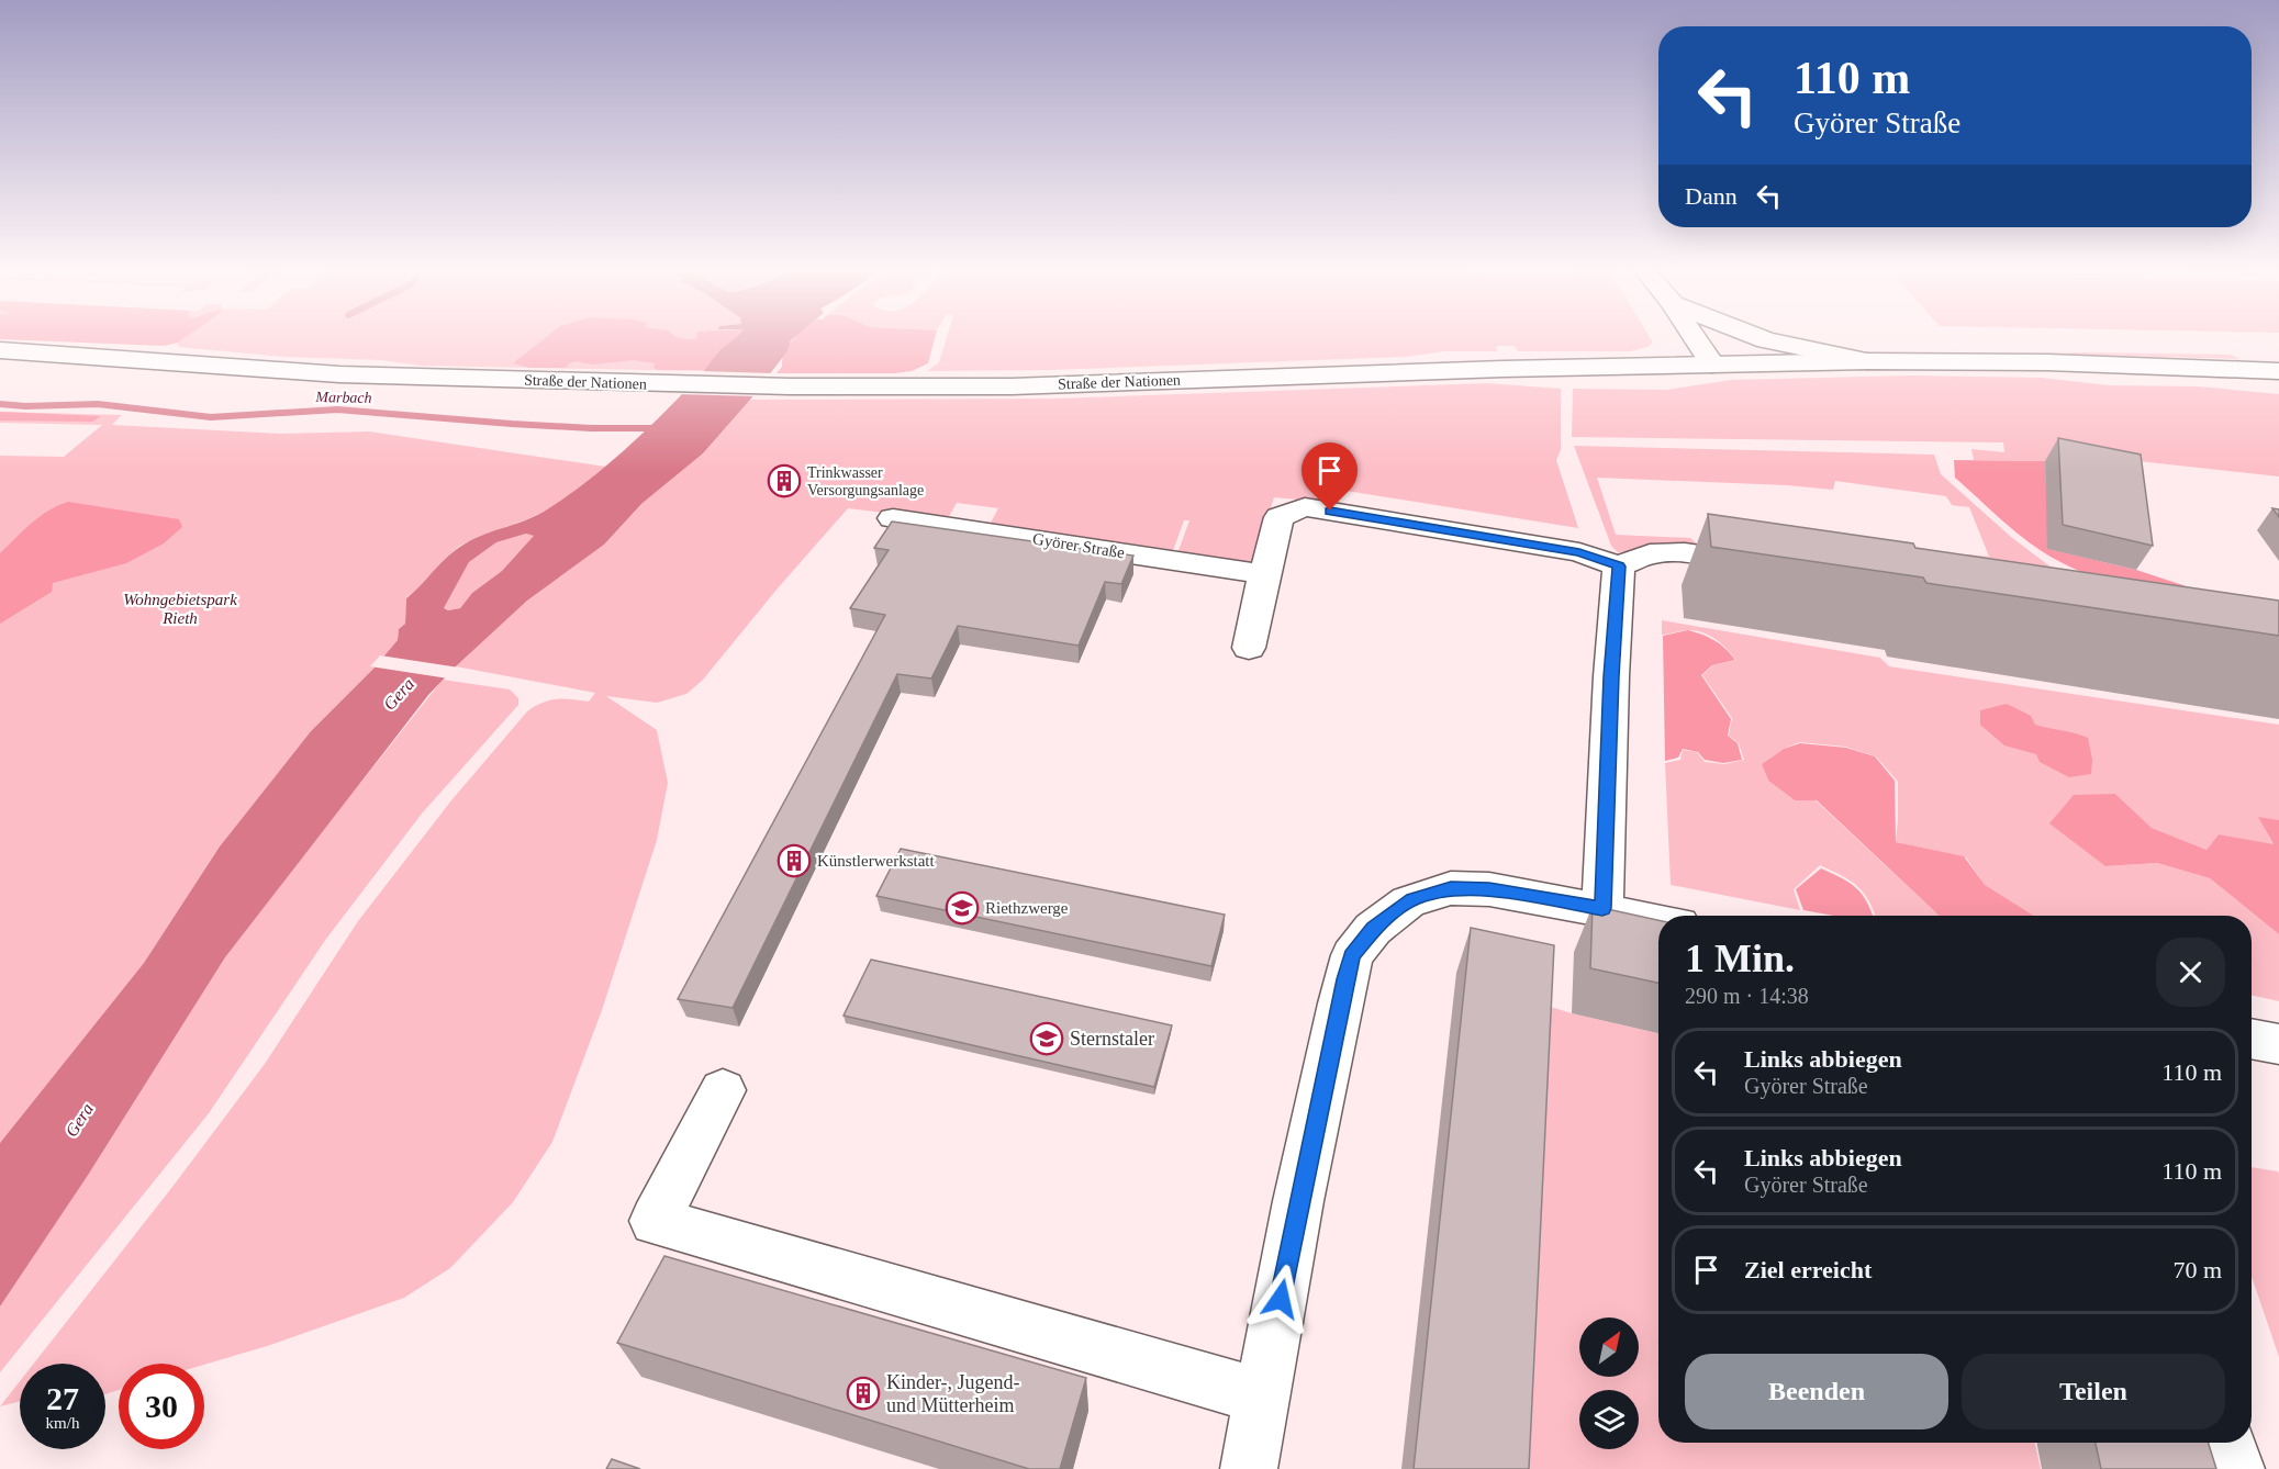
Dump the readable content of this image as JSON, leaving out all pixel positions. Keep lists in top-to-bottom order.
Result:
{
  "streets": {
    "street": ["Straße der Nationen", "Györer Straße"]
  },
  "water": ["Marbach", "Gera"],
  "parks": ["Wohngebietspark Rieth"],
  "places": {
    "building": ["Trinkwasser Versorgungsanlage", "Künstlerwerkstatt", "Kinder-, Jugend- und Mütterheim"],
    "school or university": ["Riethzwerge", "Sternstaler"]
  },
  "north": "top right",
  "page": {
    "turn": ["110 m", "Györer Straße"],
    "then": "Dann",
    "heading": ["1 Min.", "290 m · 14:38"],
    "list": [
      {
        "name": "Links abbiegen",
        "note": "Györer Straße",
        "value": "110 m"
      },
      {
        "name": "Links abbiegen",
        "note": "Györer Straße",
        "value": "110 m"
      },
      {
        "name": "Ziel erreicht",
        "value": "70 m"
      }
    ],
    "buttons": ["Beenden", "Teilen"],
    "speed": "27 km/h",
    "limit": "30"
  }
}
